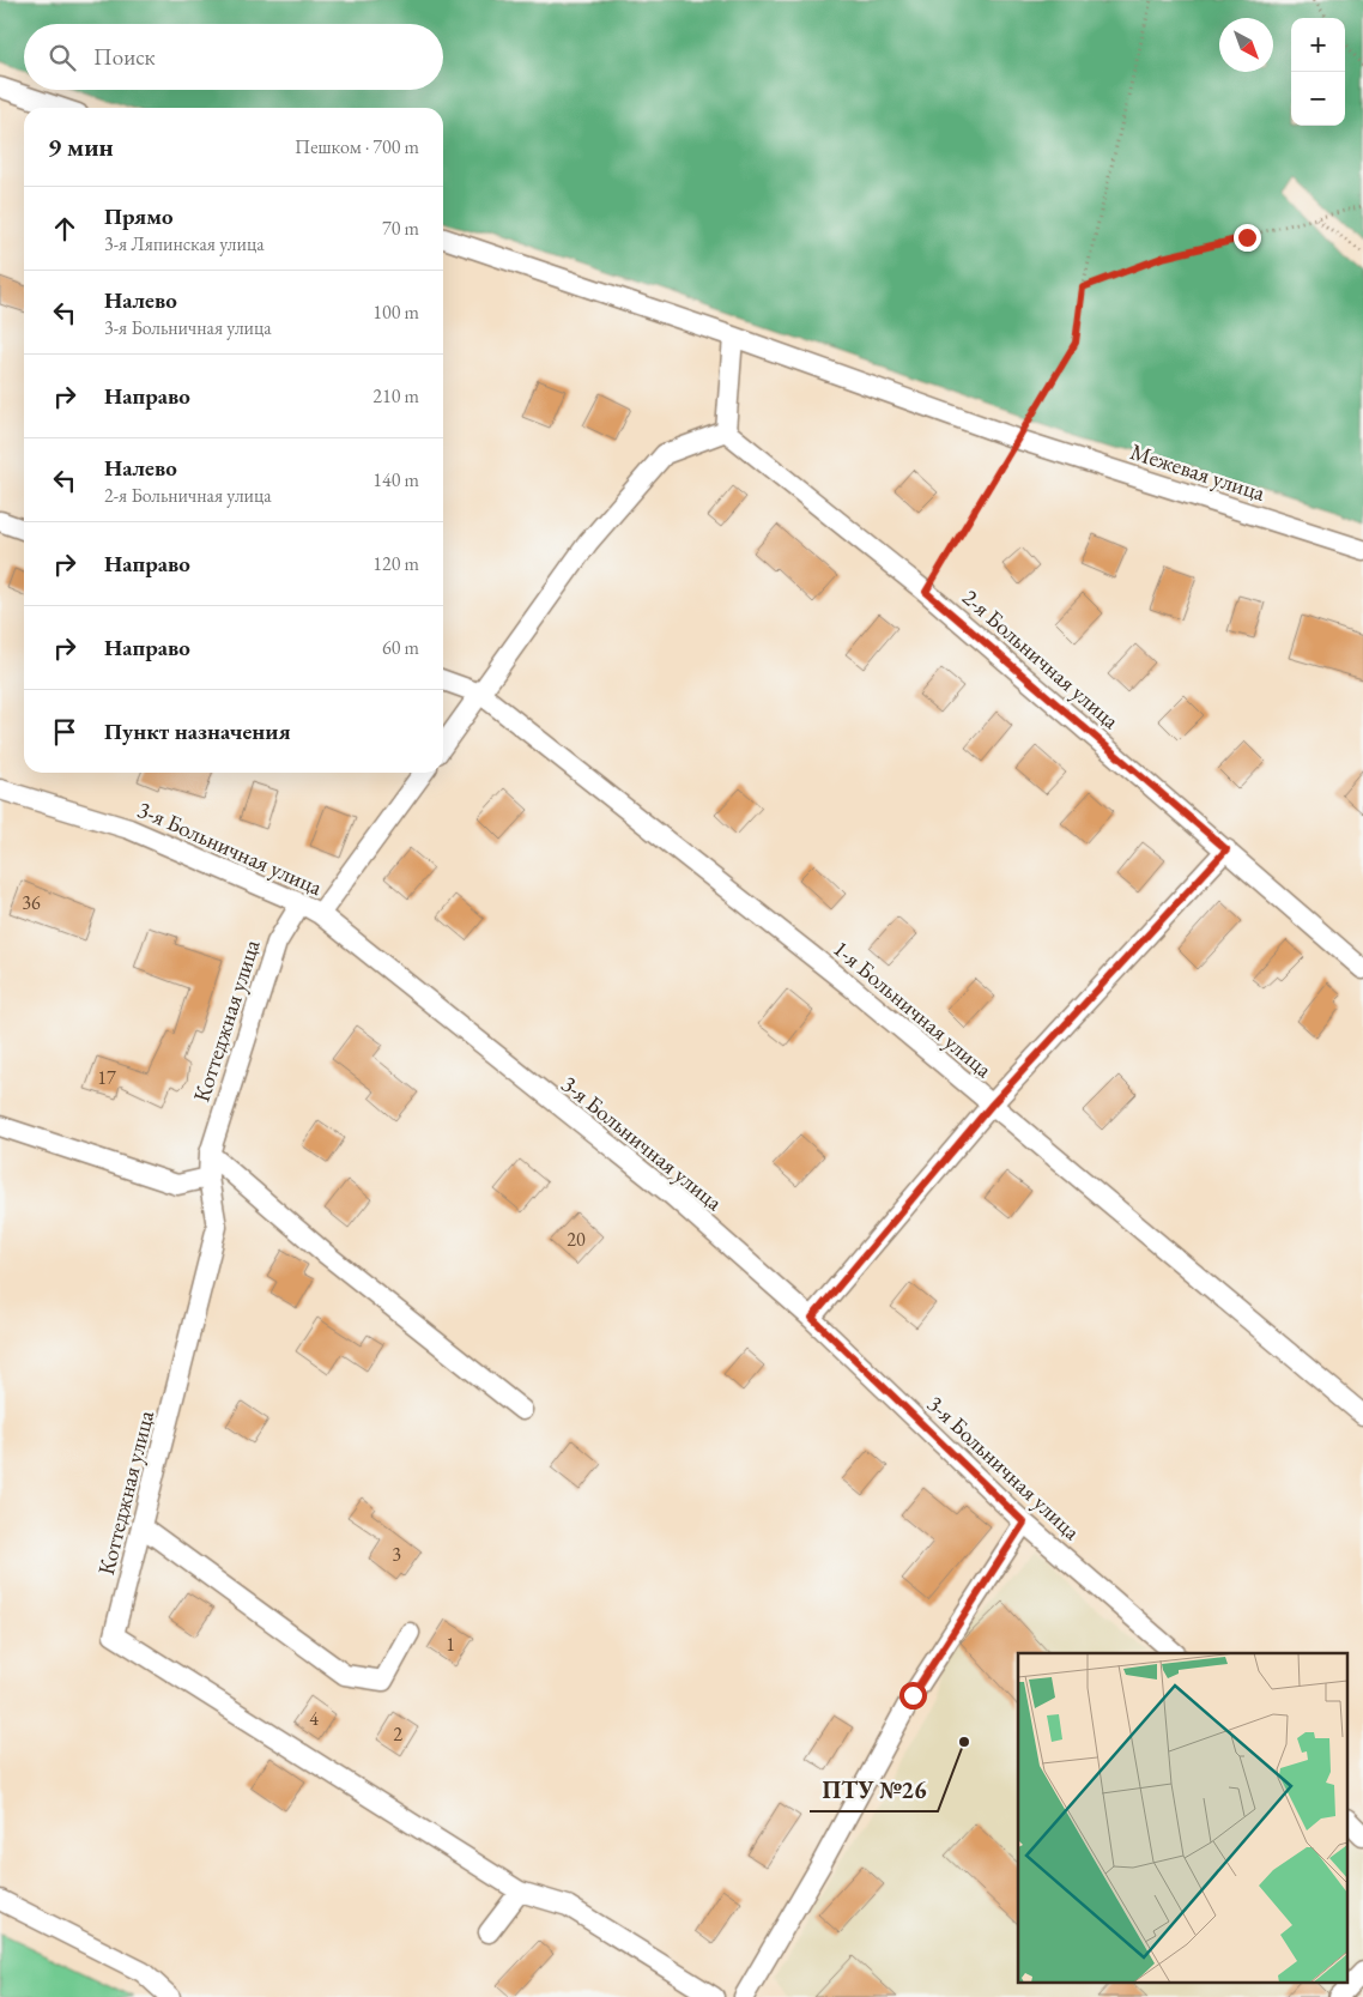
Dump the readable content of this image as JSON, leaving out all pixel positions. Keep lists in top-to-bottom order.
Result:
{
  "streets": {
    "street": [
      "Межевая улица",
      "2-я Больничная улица",
      "3-я Больничная улица",
      "1-я Больничная улица",
      "Коттеджная улица"
    ]
  },
  "crossings": [
    ["3-я Больничная улица", "Коттеджная улица"]
  ],
  "places": ["ПТУ №26"],
  "house_numbers": [
    "36",
    "17",
    "20",
    "3",
    "1",
    "4",
    "2"
  ],
  "north": "bottom right",
  "page": {
    "map_buttons": ["+", "−"],
    "search": "Поиск",
    "heading": ["9 мин", "Пешком · 700 m"],
    "list": [
      ["Прямо", "3-я Ляпинская улица", "70 m"],
      ["Налево", "3-я Больничная улица", "100 m"],
      ["Направо", "210 m"],
      ["Налево", "2-я Больничная улица", "140 m"],
      ["Направо", "120 m"],
      ["Направо", "60 m"],
      "Пункт назначения"
    ]
  }
}
